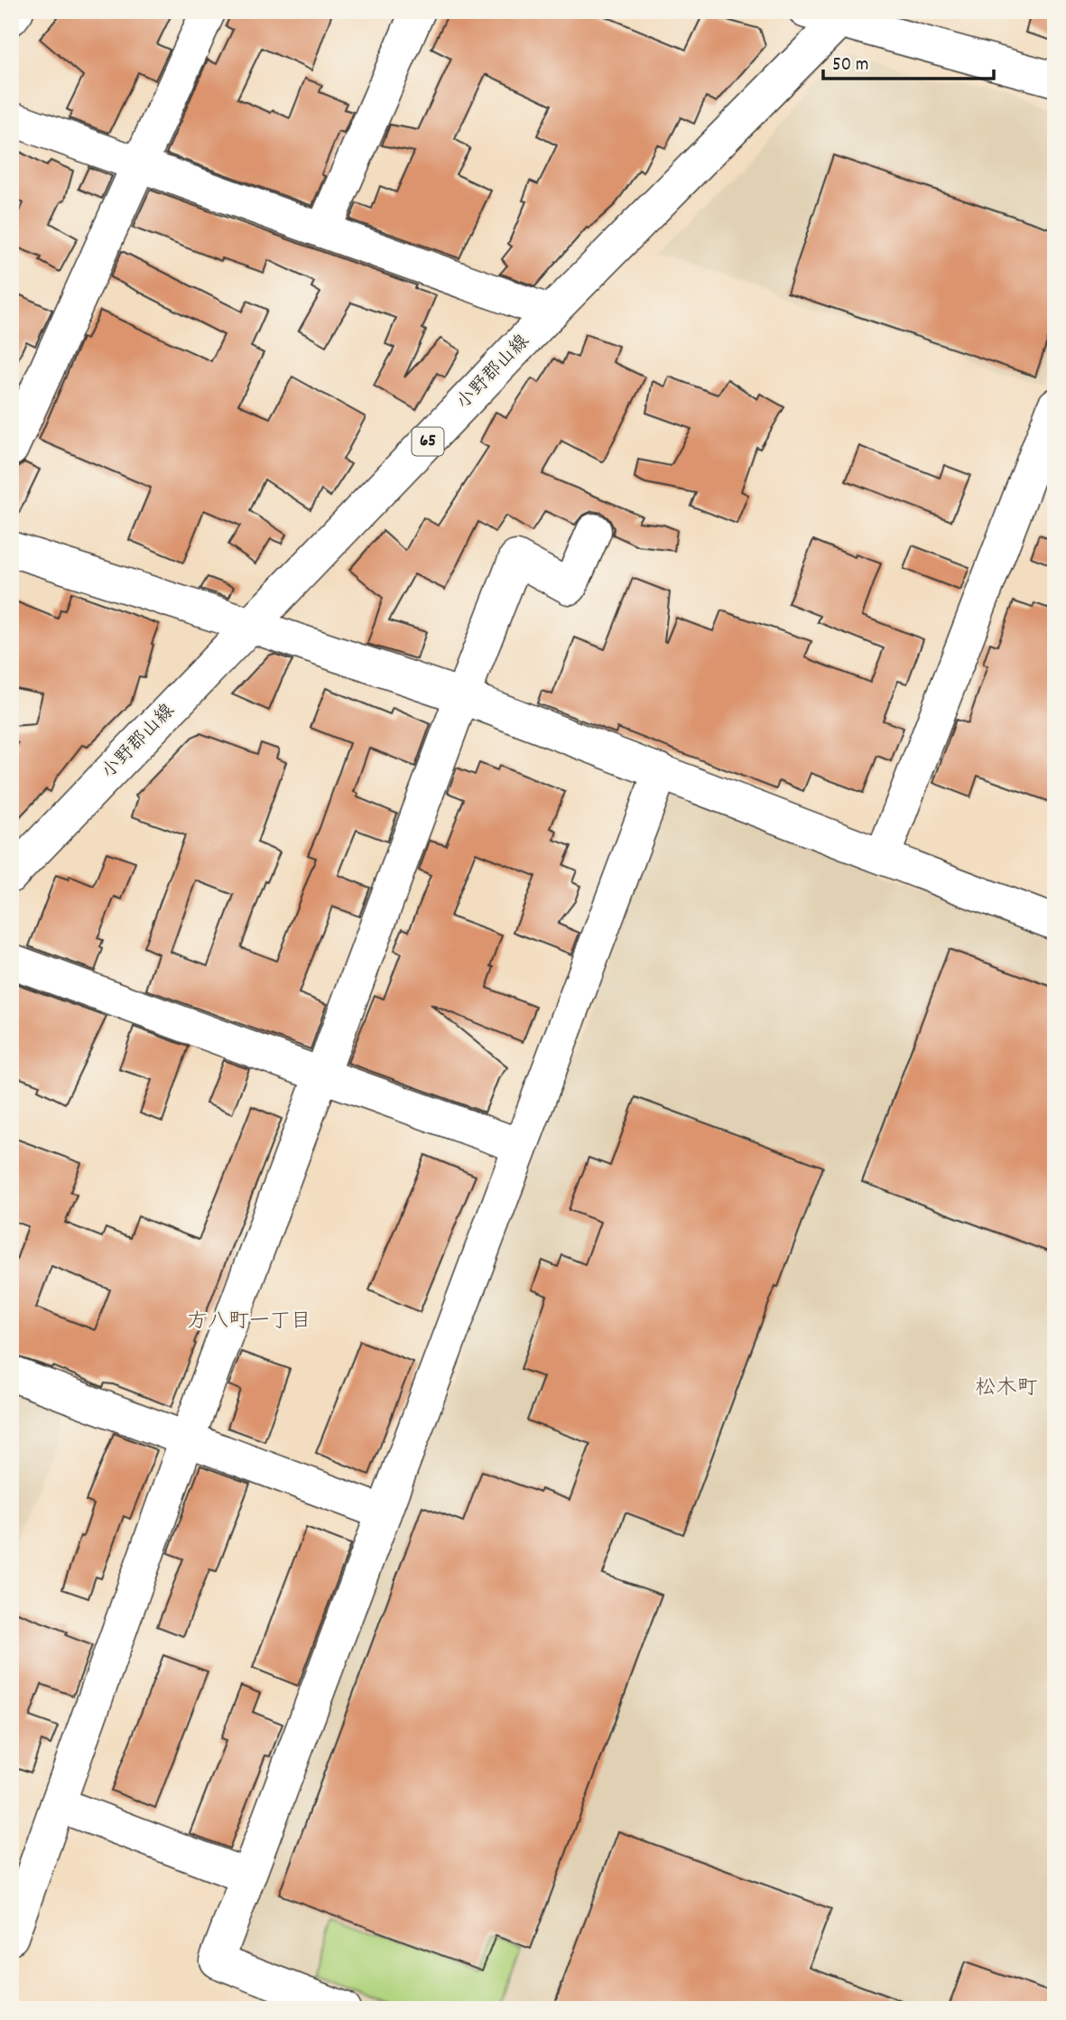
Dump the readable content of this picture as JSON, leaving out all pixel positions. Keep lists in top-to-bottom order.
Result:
{
  "streets": {
    "street": ["小野郡山線", "65"]
  },
  "districts": ["方八町一丁目", "松木町"],
  "scale_bar": "50 m"
}
